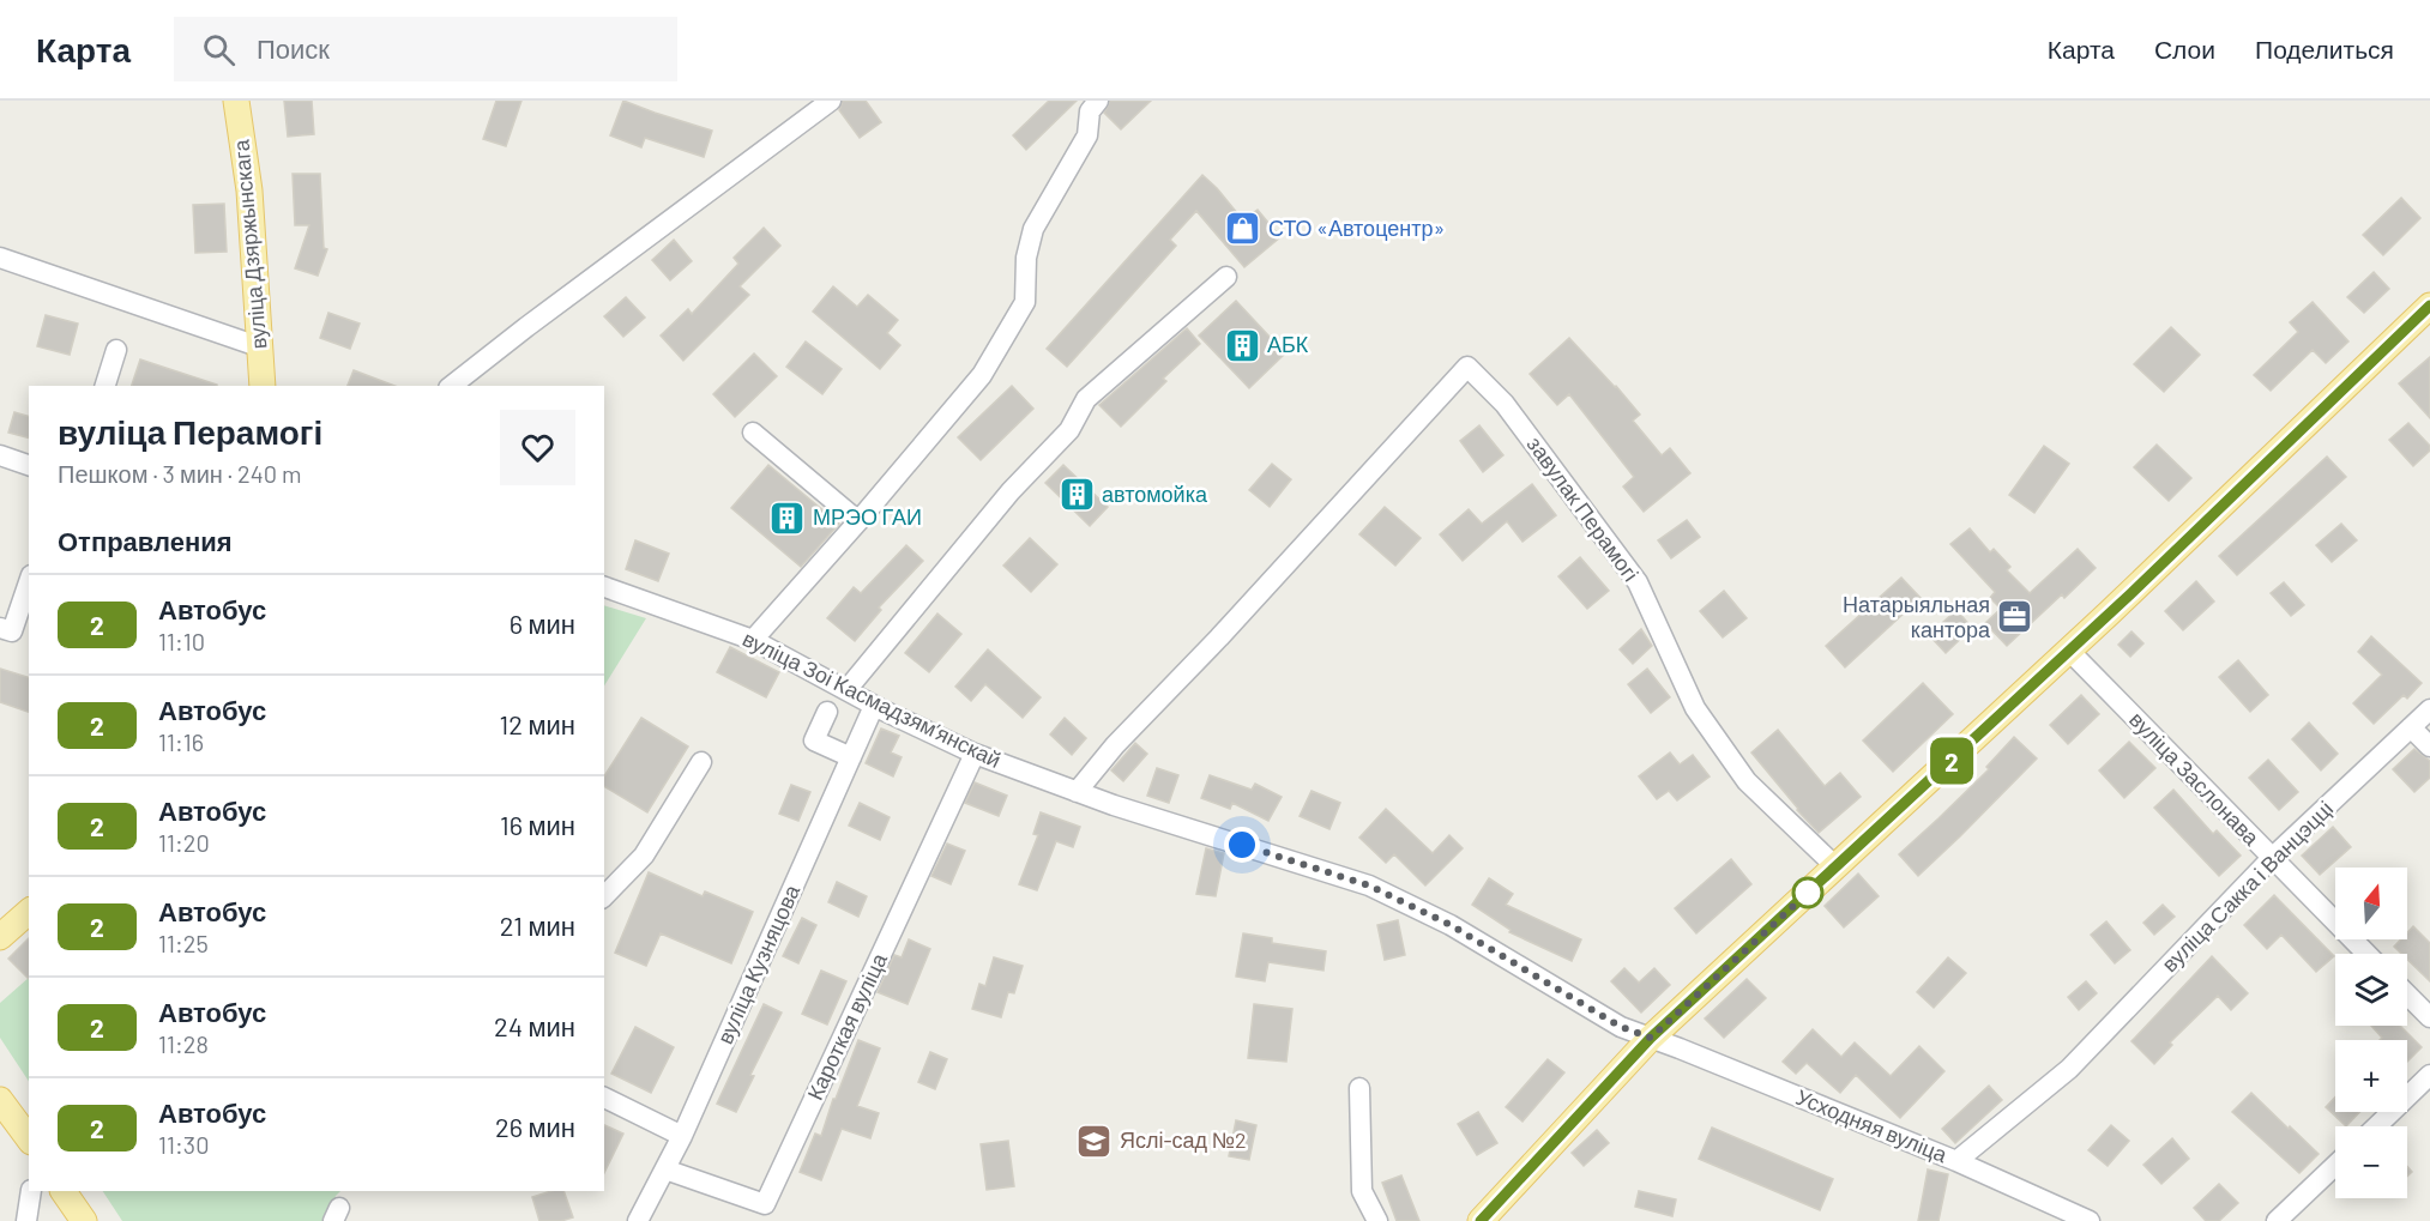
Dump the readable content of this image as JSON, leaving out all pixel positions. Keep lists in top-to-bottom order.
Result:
{
  "streets": {
    "main road": ["вуліца Дзяржынскага"],
    "street": [
      "завулак Перамогі",
      "вуліца Зоі Касмадзямʼянскай",
      "вуліца Заслонава",
      "вуліца Сакка і Ванцэцці",
      "вуліца Кузняцова",
      "Кароткая вуліца",
      "Усходняя вуліца"
    ]
  },
  "crossings": [
    ["завулак Перамогі", "вуліца Зоі Касмадзямʼянскай"],
    ["вуліца Зоі Касмадзямʼянскай", "вуліца Кузняцова"],
    ["вуліца Зоі Касмадзямʼянскай", "Кароткая вуліца"],
    ["вуліца Зоі Касмадзямʼянскай", "Усходняя вуліца"],
    ["вуліца Заслонава", "вуліца Сакка і Ванцэцці"],
    ["вуліца Сакка і Ванцэцці", "Усходняя вуліца"],
    ["вуліца Кузняцова", "Кароткая вуліца"]
  ],
  "places": {
    "shop": ["СТО «Автоцентр»"],
    "building": ["АБК", "автомойка", "МРЭО ГАИ"],
    "office": ["Натарыяльная кантора"],
    "school or university": ["Яслі-сад №2"]
  },
  "lines": ["bus line 2"],
  "north": "top",
  "page": {
    "header": "Карта",
    "search": "Поиск",
    "nav": ["Карта", "Слои", "Поделиться"],
    "on_map": "2",
    "heading": [
      ["вуліца Перамогі", "Пешком · 3 мин · 240 m"],
      "Отправления"
    ],
    "list": [
      {
        "mark": "2",
        "name": "Автобус",
        "note": "11:10",
        "value": "6 мин"
      },
      {
        "mark": "2",
        "name": "Автобус",
        "note": "11:16",
        "value": "12 мин"
      },
      {
        "mark": "2",
        "name": "Автобус",
        "note": "11:20",
        "value": "16 мин"
      },
      {
        "mark": "2",
        "name": "Автобус",
        "note": "11:25",
        "value": "21 мин"
      },
      {
        "mark": "2",
        "name": "Автобус",
        "note": "11:28",
        "value": "24 мин"
      },
      {
        "mark": "2",
        "name": "Автобус",
        "note": "11:30",
        "value": "26 мин"
      }
    ],
    "map_buttons": ["+", "−"]
  }
}
